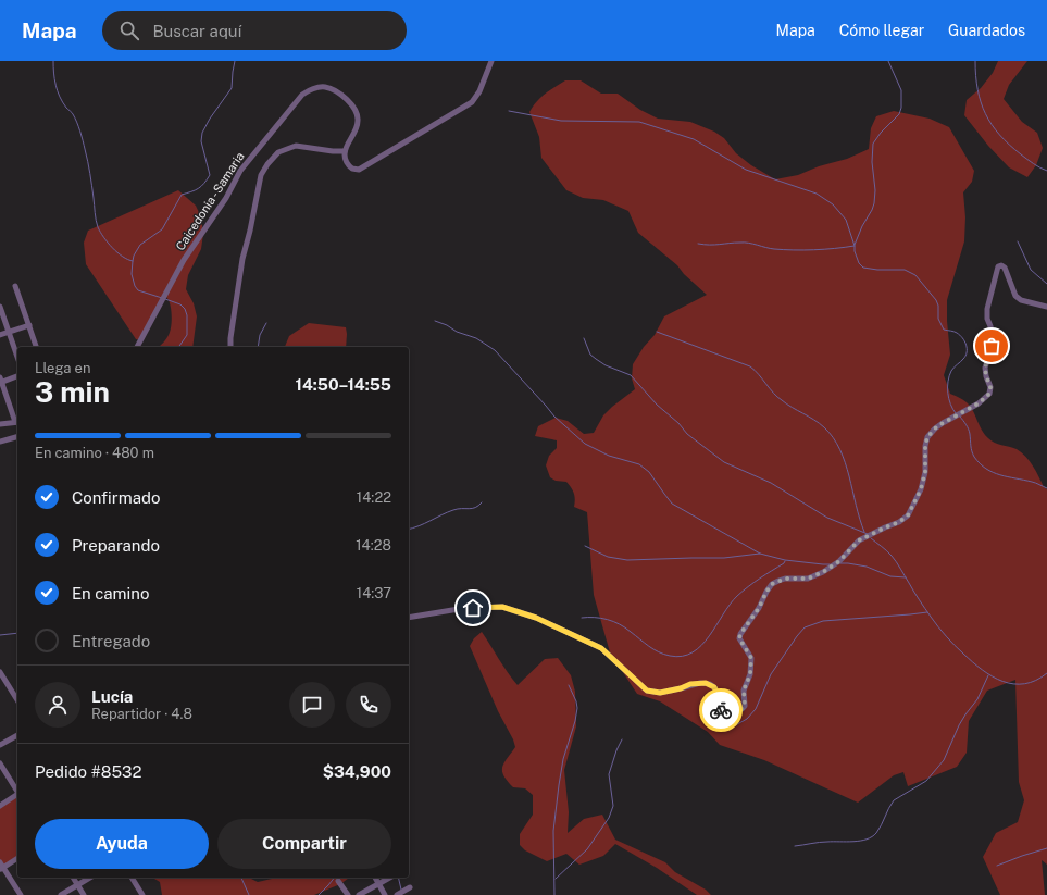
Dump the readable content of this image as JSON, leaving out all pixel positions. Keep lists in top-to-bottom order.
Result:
{
  "streets": {
    "street": ["Caicedonia - Samaria"]
  },
  "page": {
    "header": "Mapa",
    "search": "Buscar aquí",
    "nav": ["Mapa", "Cómo llegar", "Guardados"],
    "heading": ["3 min", "Llega en", "14:50–14:55"],
    "panel": [
      "Lucía",
      "Repartidor · 4.8",
      "Pedido #8532",
      "$34,900"
    ],
    "bar": "En camino · 480 m",
    "list": [
      ["Confirmado", "14:22"],
      ["Preparando", "14:28"],
      ["En camino", "14:37"],
      "Entregado"
    ],
    "buttons": ["Ayuda", "Compartir"]
  }
}
